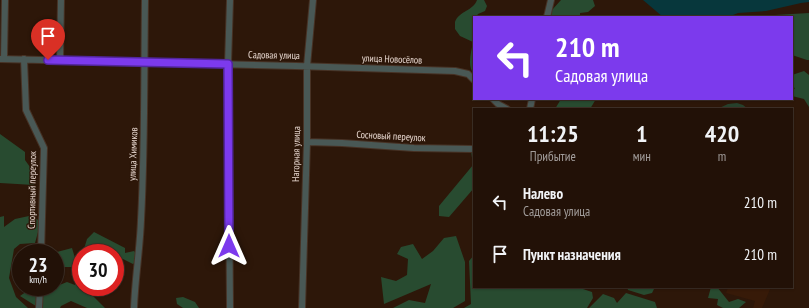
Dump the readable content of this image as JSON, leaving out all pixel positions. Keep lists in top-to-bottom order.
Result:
{
  "streets": {
    "street": [
      "Садовая улица",
      "улица Новосёлов",
      "Сосновый переулок",
      "улица Химиков",
      "Нагорная улица",
      "Спортивный переулок"
    ]
  },
  "crossings": [
    ["Садовая улица", "улица Новосёлов"],
    ["Садовая улица", "улица Химиков"],
    ["Садовая улица", "Нагорная улица"],
    ["Садовая улица", "Спортивный переулок"],
    ["улица Новосёлов", "Нагорная улица"],
    ["Сосновый переулок", "Нагорная улица"]
  ],
  "page": {
    "turn": ["210 m", "Садовая улица"],
    "eta": [
      "11:25",
      "Прибытие",
      "1",
      "мин",
      "420",
      "m"
    ],
    "list": [
      {
        "name": "Налево",
        "note": "Садовая улица",
        "value": "210 m"
      },
      {
        "name": "Пункт назначения",
        "value": "210 m"
      }
    ],
    "speed": "23 km/h",
    "limit": "30"
  }
}
